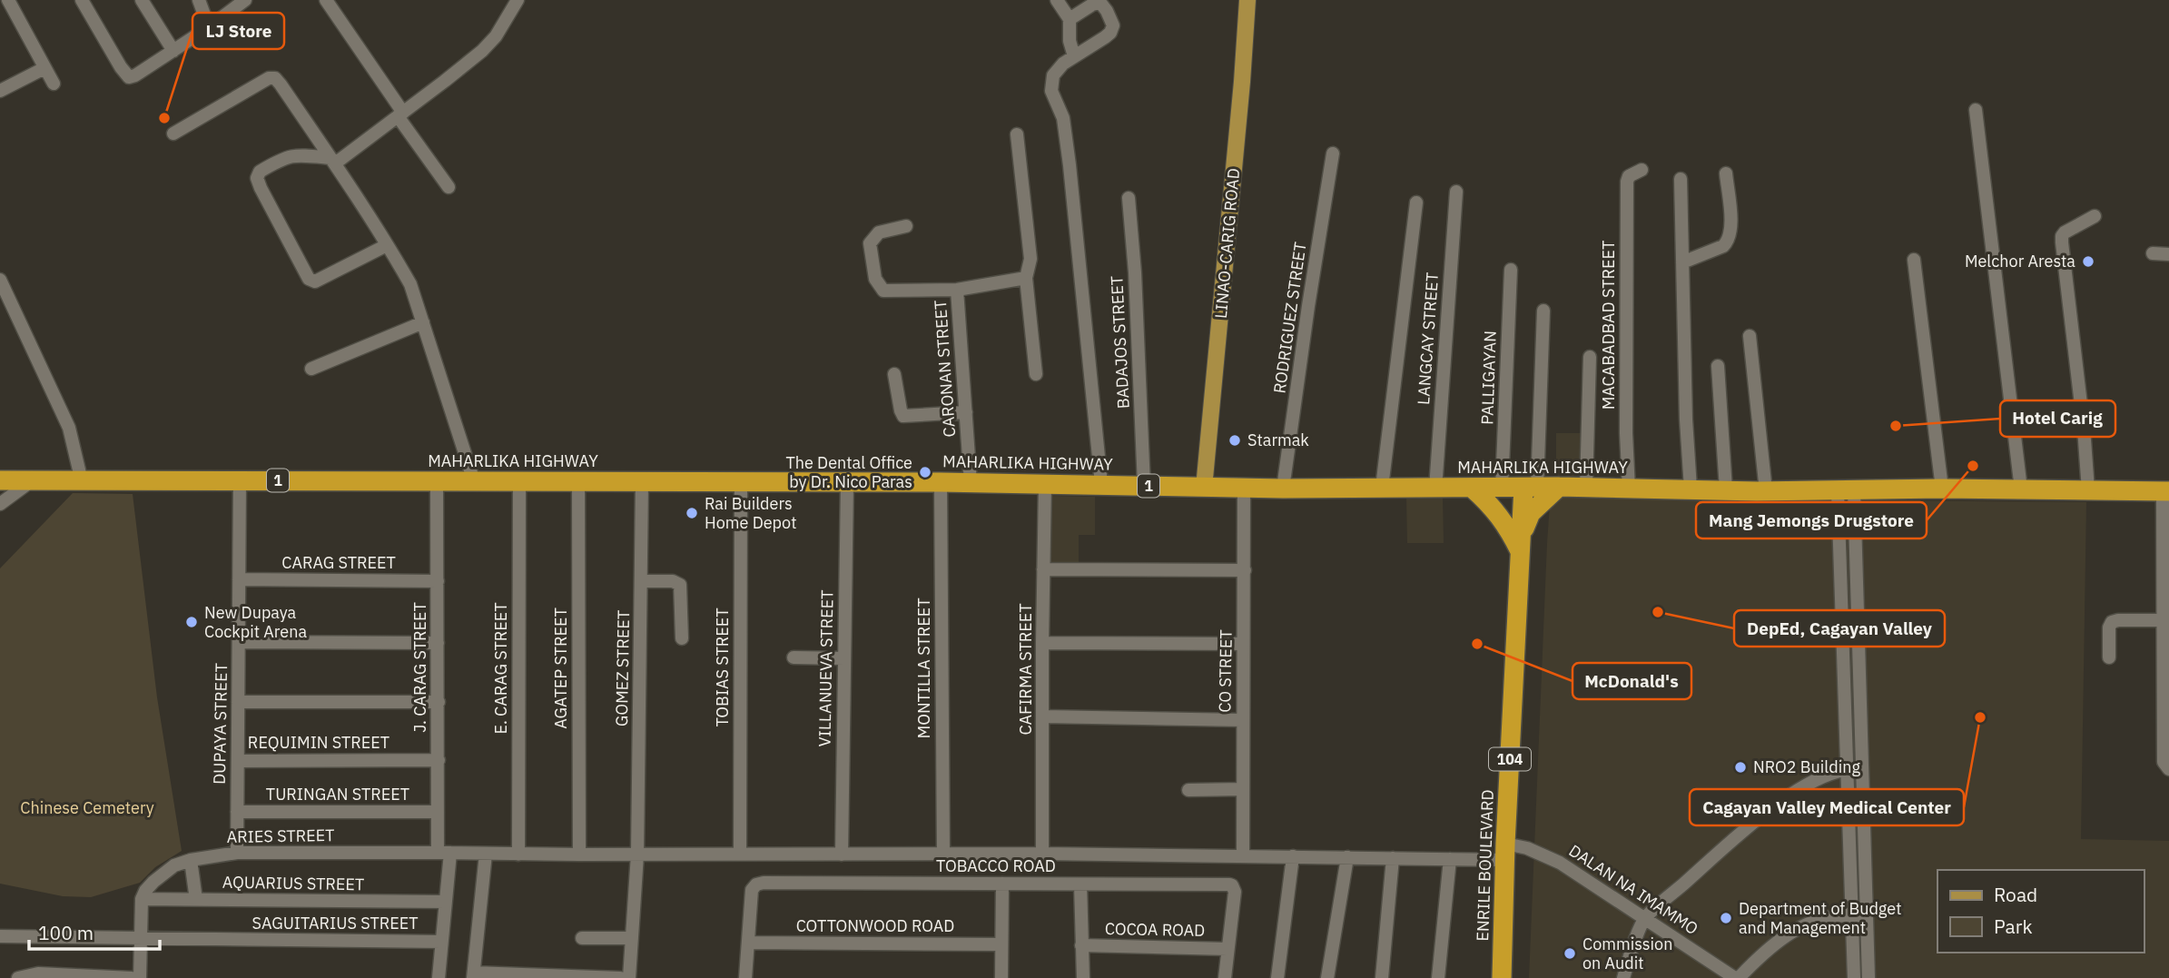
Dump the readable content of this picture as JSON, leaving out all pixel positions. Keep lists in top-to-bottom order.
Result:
{
  "streets": {
    "highway": [
      "MAHARLIKA HIGHWAY",
      "1",
      "104",
      "ENRILE BOULEVARD"
    ],
    "main road": ["LINAO-CARIG ROAD"],
    "street": [
      "RODRIGUEZ STREET",
      "MACABADBAD STREET",
      "LANGCAY STREET",
      "BADAJOS STREET",
      "CARONAN STREET",
      "PALLIGAYAN",
      "CARAG STREET",
      "J. CARAG STREET",
      "TOBIAS STREET",
      "E. CARAG STREET",
      "AGATEP STREET",
      "GOMEZ STREET",
      "VILLANUEVA STREET",
      "MONTILLA STREET",
      "CAFIRMA STREET",
      "CO STREET",
      "DUPAYA STREET",
      "REQUIMIN STREET",
      "TURINGAN STREET",
      "ARIES STREET",
      "TOBACCO ROAD",
      "AQUARIUS STREET",
      "DALAN NA IMAMMO",
      "SAGUITARIUS STREET",
      "COTTONWOOD ROAD",
      "COCOA ROAD"
    ]
  },
  "crossings": [
    ["LINAO-CARIG ROAD", "MAHARLIKA HIGHWAY"],
    ["RODRIGUEZ STREET", "MAHARLIKA HIGHWAY"],
    ["MACABADBAD STREET", "MAHARLIKA HIGHWAY"],
    ["LANGCAY STREET", "MAHARLIKA HIGHWAY"],
    ["BADAJOS STREET", "MAHARLIKA HIGHWAY"],
    ["CARONAN STREET", "MAHARLIKA HIGHWAY"],
    ["PALLIGAYAN", "MAHARLIKA HIGHWAY"],
    ["MAHARLIKA HIGHWAY", "J. CARAG STREET"],
    ["MAHARLIKA HIGHWAY", "TOBIAS STREET"],
    ["MAHARLIKA HIGHWAY", "E. CARAG STREET"],
    ["MAHARLIKA HIGHWAY", "AGATEP STREET"],
    ["MAHARLIKA HIGHWAY", "GOMEZ STREET"],
    ["MAHARLIKA HIGHWAY", "VILLANUEVA STREET"],
    ["MAHARLIKA HIGHWAY", "MONTILLA STREET"],
    ["MAHARLIKA HIGHWAY", "CAFIRMA STREET"],
    ["MAHARLIKA HIGHWAY", "CO STREET"],
    ["MAHARLIKA HIGHWAY", "DUPAYA STREET"],
    ["MAHARLIKA HIGHWAY", "ENRILE BOULEVARD"],
    ["CARAG STREET", "J. CARAG STREET"],
    ["CARAG STREET", "DUPAYA STREET"],
    ["J. CARAG STREET", "REQUIMIN STREET"],
    ["J. CARAG STREET", "TURINGAN STREET"],
    ["J. CARAG STREET", "ARIES STREET"],
    ["J. CARAG STREET", "AQUARIUS STREET"],
    ["J. CARAG STREET", "SAGUITARIUS STREET"],
    ["TOBIAS STREET", "ARIES STREET"],
    ["E. CARAG STREET", "ARIES STREET"],
    ["AGATEP STREET", "ARIES STREET"],
    ["GOMEZ STREET", "ARIES STREET"],
    ["VILLANUEVA STREET", "ARIES STREET"],
    ["MONTILLA STREET", "ARIES STREET"],
    ["MONTILLA STREET", "DALAN NA IMAMMO"],
    ["CAFIRMA STREET", "DALAN NA IMAMMO"],
    ["CO STREET", "DALAN NA IMAMMO"],
    ["DUPAYA STREET", "REQUIMIN STREET"],
    ["DUPAYA STREET", "TURINGAN STREET"],
    ["DUPAYA STREET", "ARIES STREET"],
    ["ARIES STREET", "AQUARIUS STREET"],
    ["ARIES STREET", "DALAN NA IMAMMO"],
    ["ENRILE BOULEVARD", "DALAN NA IMAMMO"],
    ["TOBACCO ROAD", "COTTONWOOD ROAD"],
    ["TOBACCO ROAD", "COCOA ROAD"]
  ],
  "parks": ["Chinese Cemetery"],
  "places": [
    "LJ Store",
    "Melchor Aresta",
    "Hotel Carig",
    "Starmak",
    "Mang Jemongs Drugstore",
    "The Dental Office by Dr. Nico Paras",
    "Rai Builders Home Depot",
    "DepEd, Cagayan Valley",
    "New Dupaya Cockpit Arena",
    "McDonald's",
    "Cagayan Valley Medical Center",
    "NRO2 Building",
    "Department of Budget and Management",
    "Commission on Audit"
  ],
  "legend": ["Road", "Park"],
  "scale_bar": "100 m"
}
